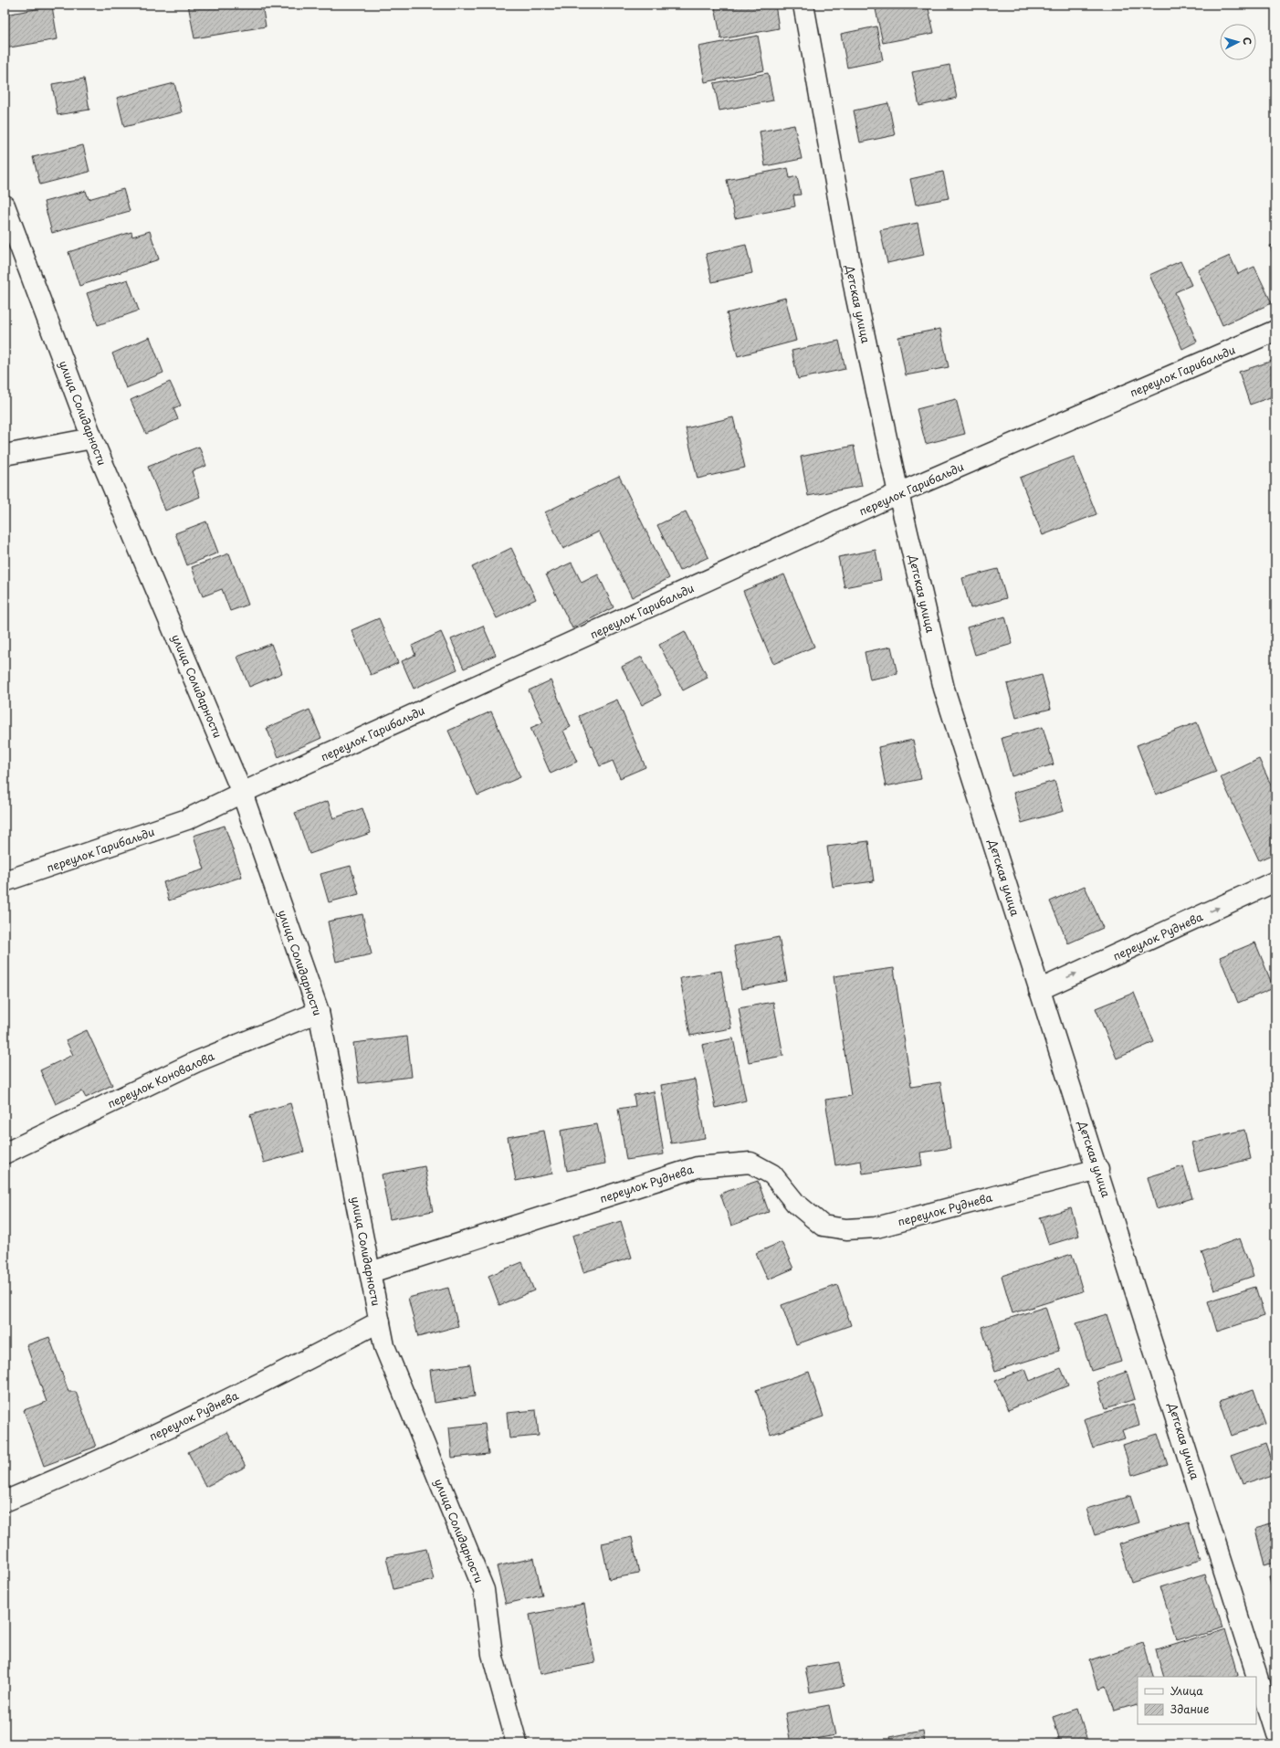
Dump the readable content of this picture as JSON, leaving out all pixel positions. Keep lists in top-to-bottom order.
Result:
{
  "streets": {
    "street": [
      "Детская улица",
      "переулок Гарибальди",
      "улица Солидарности",
      "переулок Руднева",
      "переулок Коновалова"
    ]
  },
  "crossings": [
    ["Детская улица", "переулок Гарибальди"],
    ["Детская улица", "переулок Руднева"],
    ["переулок Гарибальди", "улица Солидарности"],
    ["улица Солидарности", "переулок Руднева"],
    ["улица Солидарности", "переулок Коновалова"]
  ],
  "legend": ["Улица", "Здание"],
  "north": "right"
}
